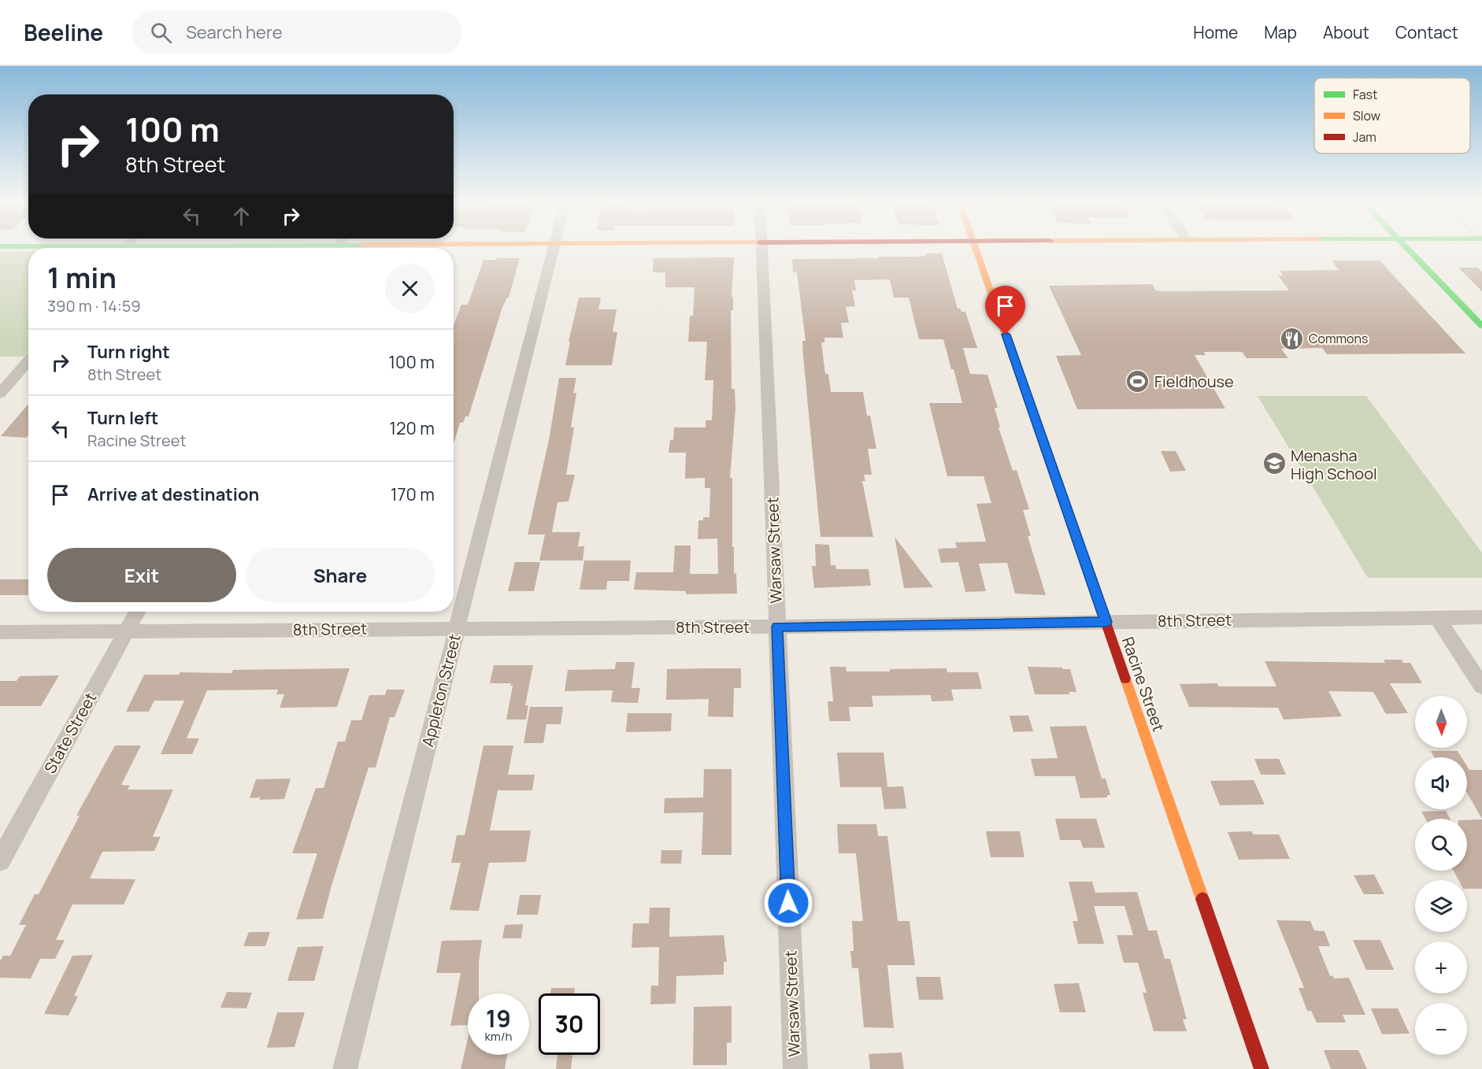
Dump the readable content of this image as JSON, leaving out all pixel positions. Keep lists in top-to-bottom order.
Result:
{
  "streets": {
    "street": [
      "Warsaw Street",
      "8th Street",
      "Racine Street",
      "Appleton Street",
      "State Street"
    ]
  },
  "crossings": [
    ["Warsaw Street", "8th Street"],
    ["8th Street", "Racine Street"],
    ["8th Street", "Appleton Street"],
    ["8th Street", "State Street"]
  ],
  "places": {
    "restaurant": ["Commons"],
    "sports": ["Fieldhouse"],
    "school or university": ["Menasha High School"]
  },
  "legend": ["Fast", "Slow", "Jam"],
  "north": "bottom",
  "page": {
    "header": "Beeline",
    "search": "Search here",
    "nav": [
      "Home",
      "Map",
      "About",
      "Contact"
    ],
    "turn": ["100 m", "8th Street"],
    "heading": ["1 min", "390 m · 14:59"],
    "list": [
      {
        "name": "Turn right",
        "note": "8th Street",
        "value": "100 m"
      },
      {
        "name": "Turn left",
        "note": "Racine Street",
        "value": "120 m"
      },
      {
        "name": "Arrive at destination",
        "value": "170 m"
      }
    ],
    "buttons": ["Exit", "Share"],
    "map_buttons": ["+", "−"],
    "speed": "19 km/h",
    "limit": "30"
  }
}
